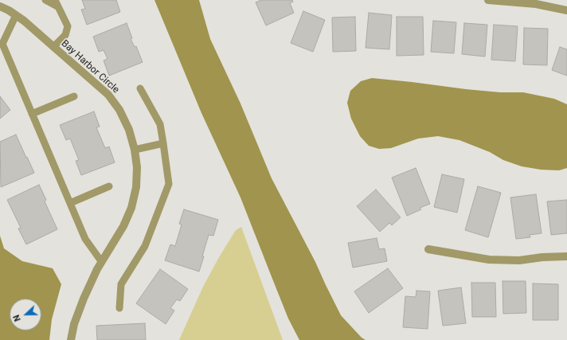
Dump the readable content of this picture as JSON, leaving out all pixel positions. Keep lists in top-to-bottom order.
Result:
{
  "streets": {
    "street": ["Bay Harbor Circle"]
  },
  "north": "left"
}
